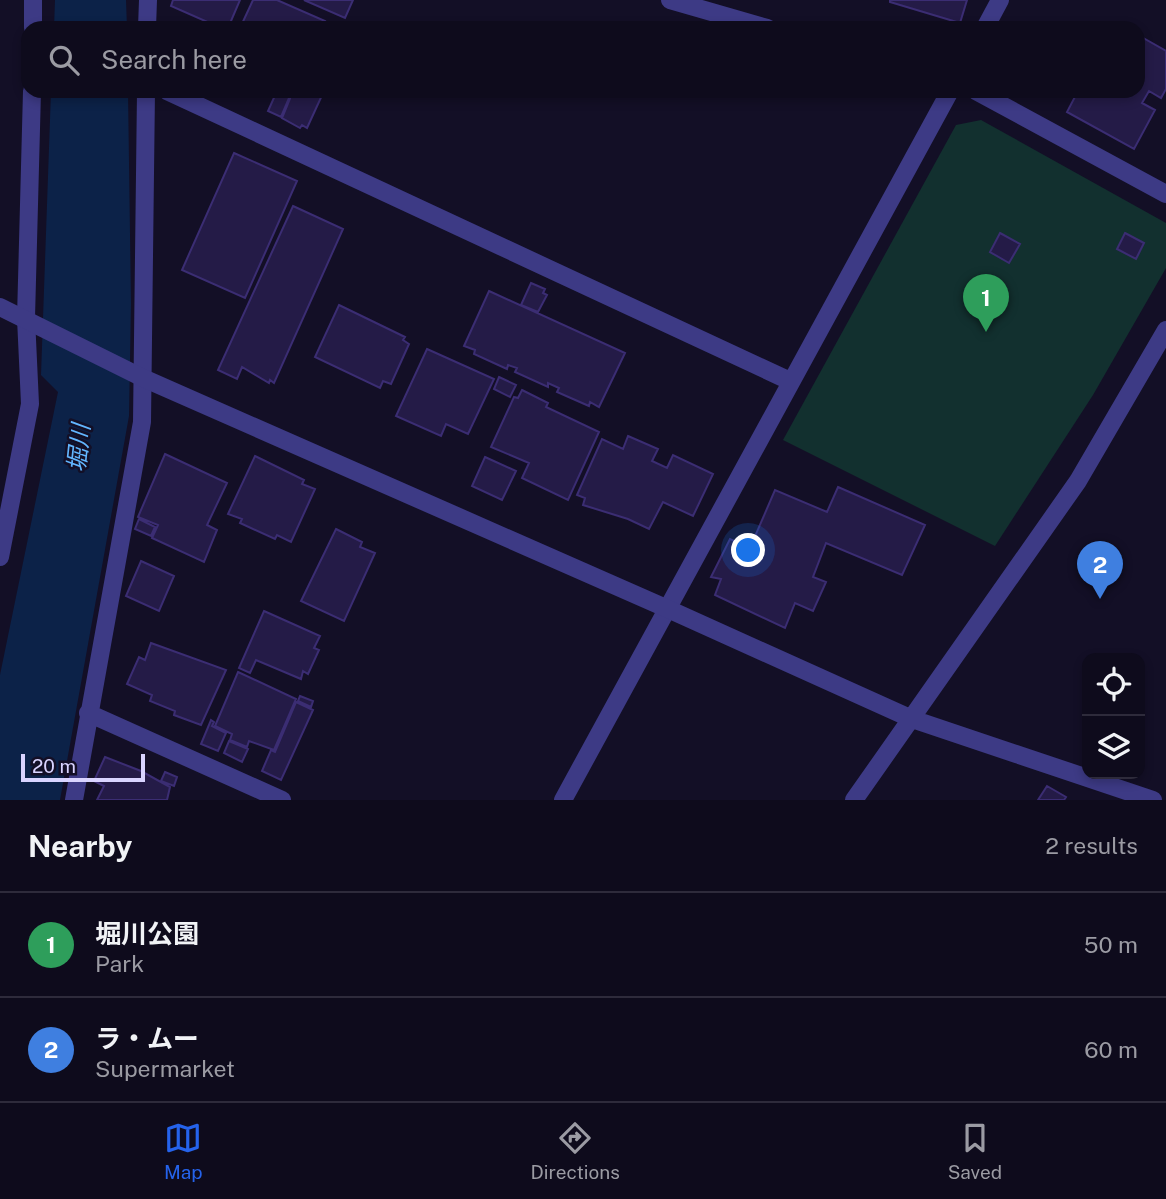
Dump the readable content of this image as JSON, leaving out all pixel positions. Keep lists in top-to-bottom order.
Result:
{
  "water": ["堀川"],
  "scale_bar": "20 m",
  "page": {
    "search": "Search here",
    "pins": ["1", "2"],
    "scale": "20 m",
    "heading": ["Nearby", "2 results"],
    "list": [
      {
        "mark": "1",
        "name": "堀川公園",
        "note": "Park",
        "value": "50 m"
      },
      {
        "mark": "2",
        "name": "ラ・ムー",
        "note": "Supermarket",
        "value": "60 m"
      }
    ],
    "nav": ["Map", "Directions", "Saved"]
  }
}
